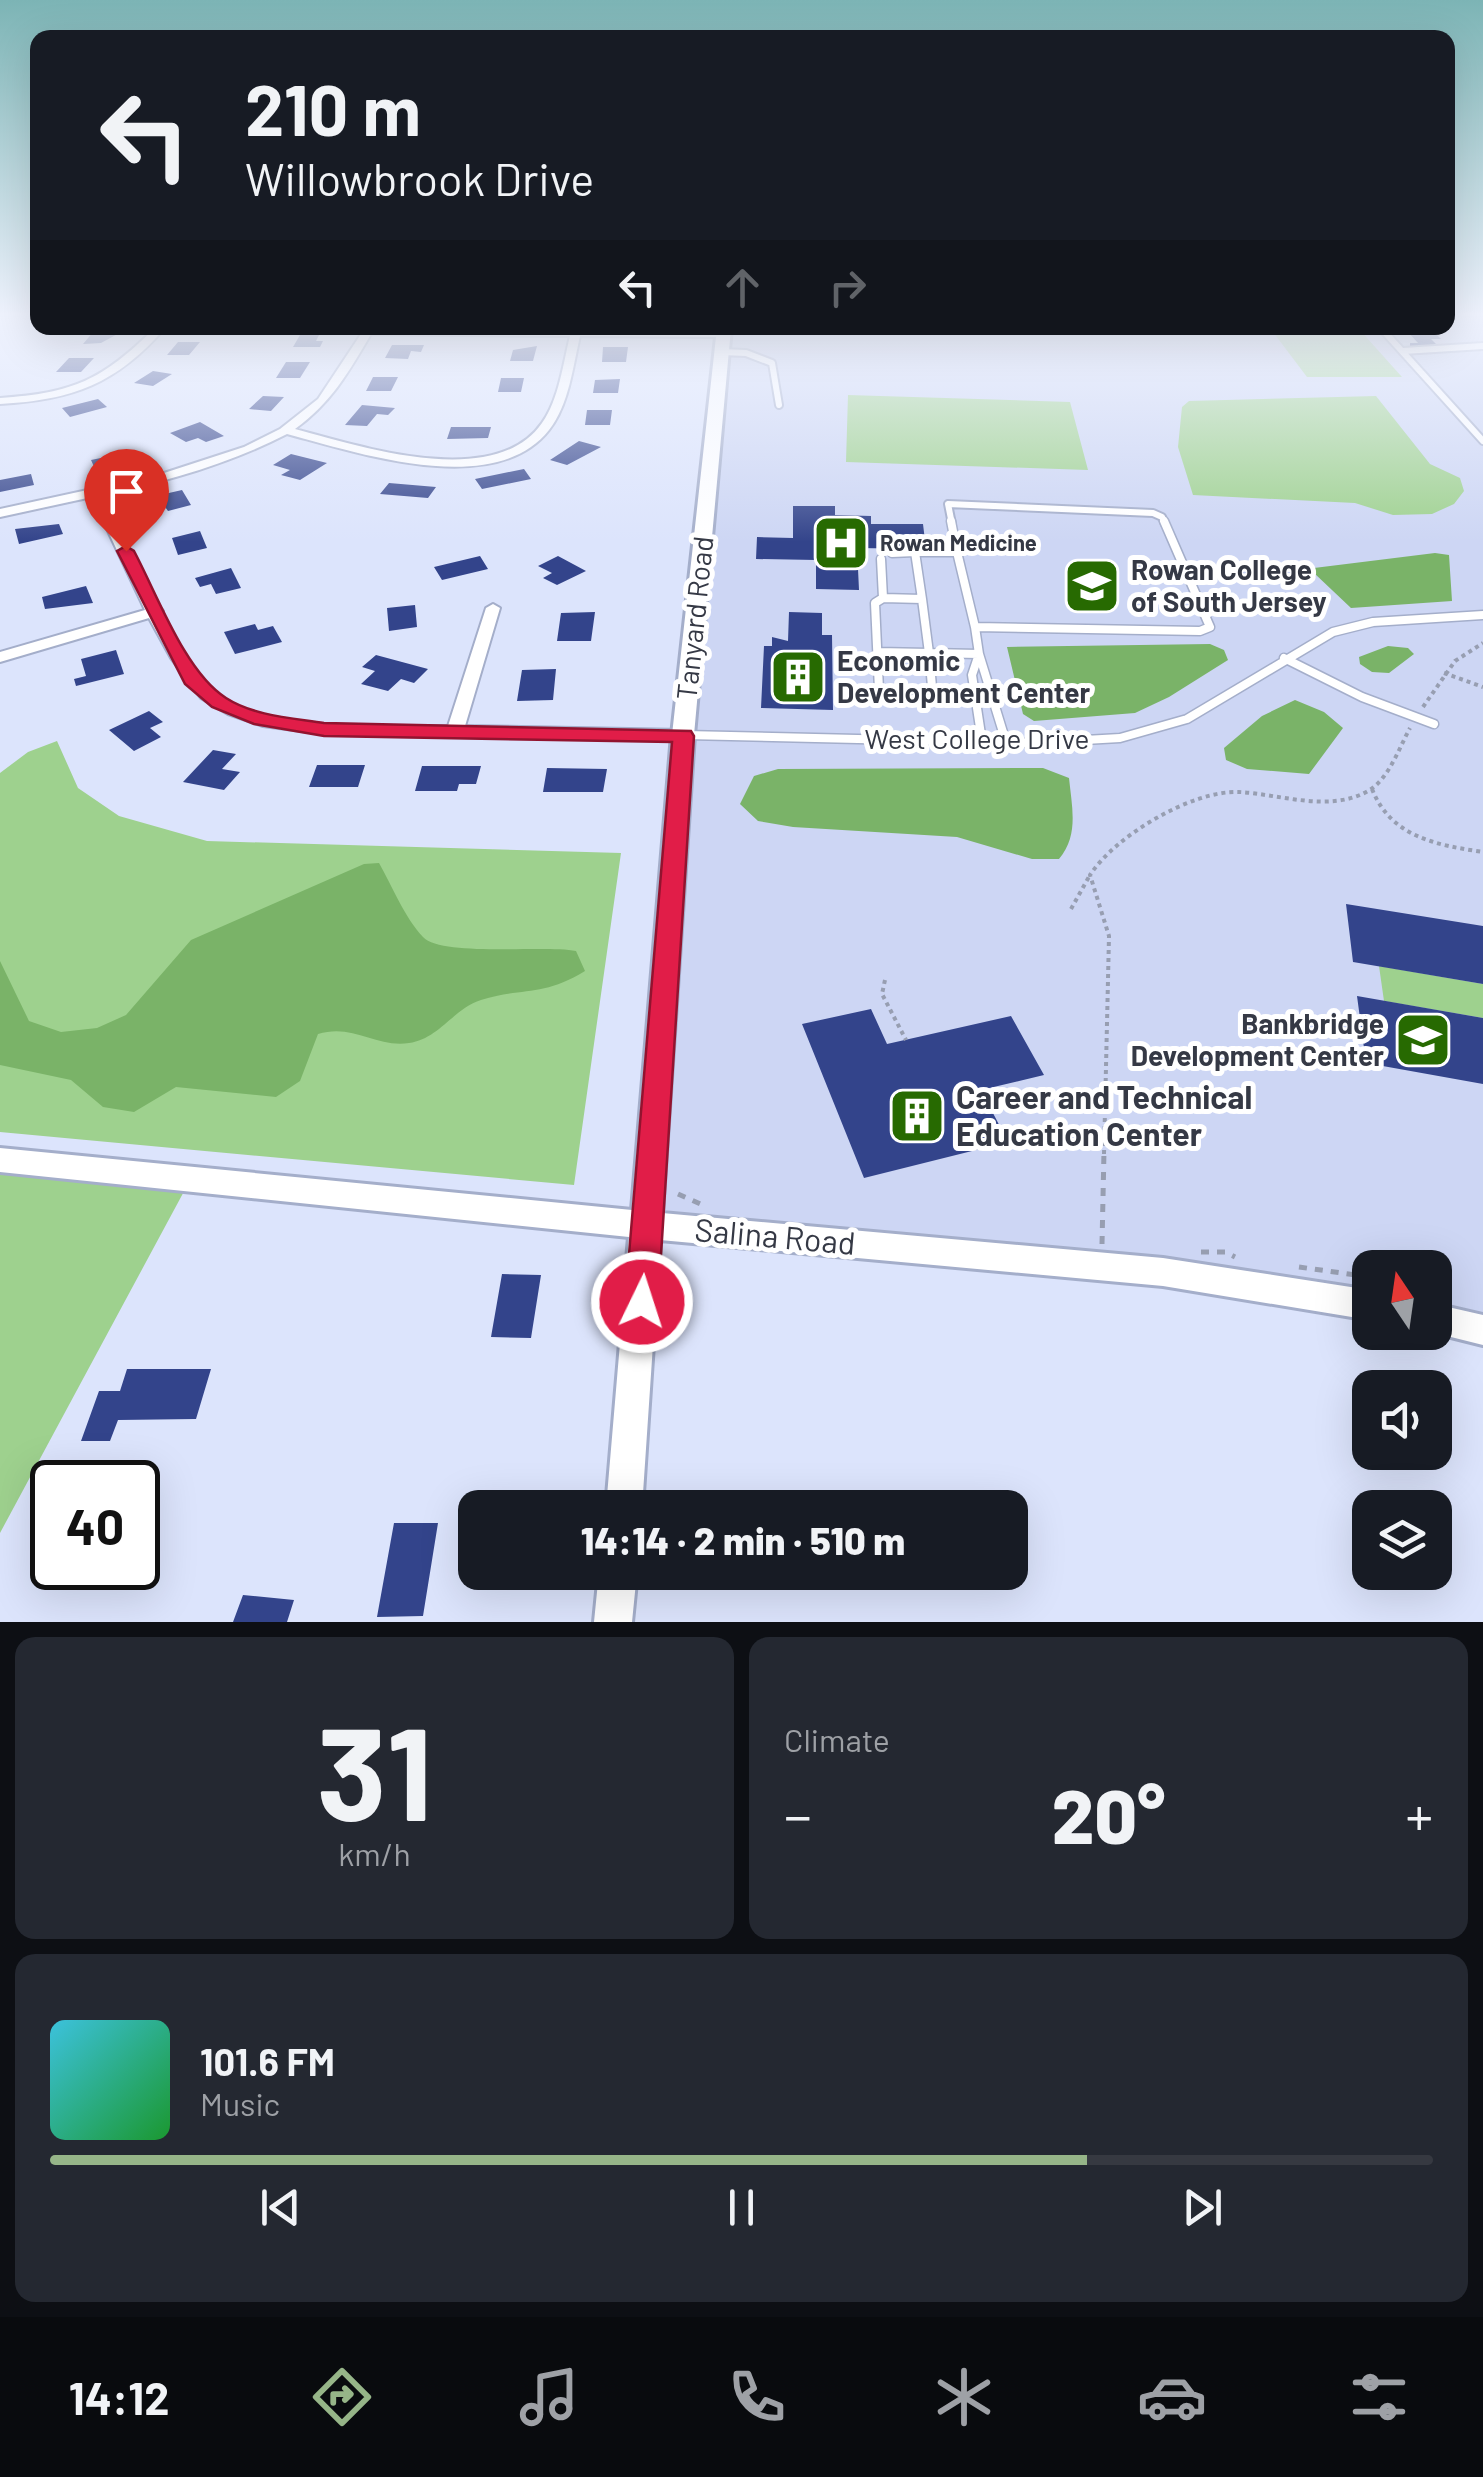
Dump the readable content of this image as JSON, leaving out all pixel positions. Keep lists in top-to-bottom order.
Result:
{
  "streets": {
    "street": ["Tanyard Road", "Salina Road"],
    "lane": ["West College Drive"]
  },
  "crossings": [
    ["Tanyard Road", "West College Drive"],
    ["Tanyard Road", "Salina Road"]
  ],
  "places": {
    "hospital": ["Rowan Medicine"],
    "school or university": ["Rowan College of South Jersey", "Bankbridge Development Center"],
    "building": ["Economic Development Center", "Career and Technical Education Center"]
  },
  "north": "top",
  "page": {
    "turn": ["210 m", "Willowbrook Drive"],
    "limit": "40",
    "trip": "14:14 · 2 min · 510 m",
    "tile": [
      ["31", "km/h"],
      "Climate"
    ],
    "heat": ["−", "20°", "+"],
    "song": ["101.6 FM", "Music"],
    "tabs": "14:12"
  }
}
